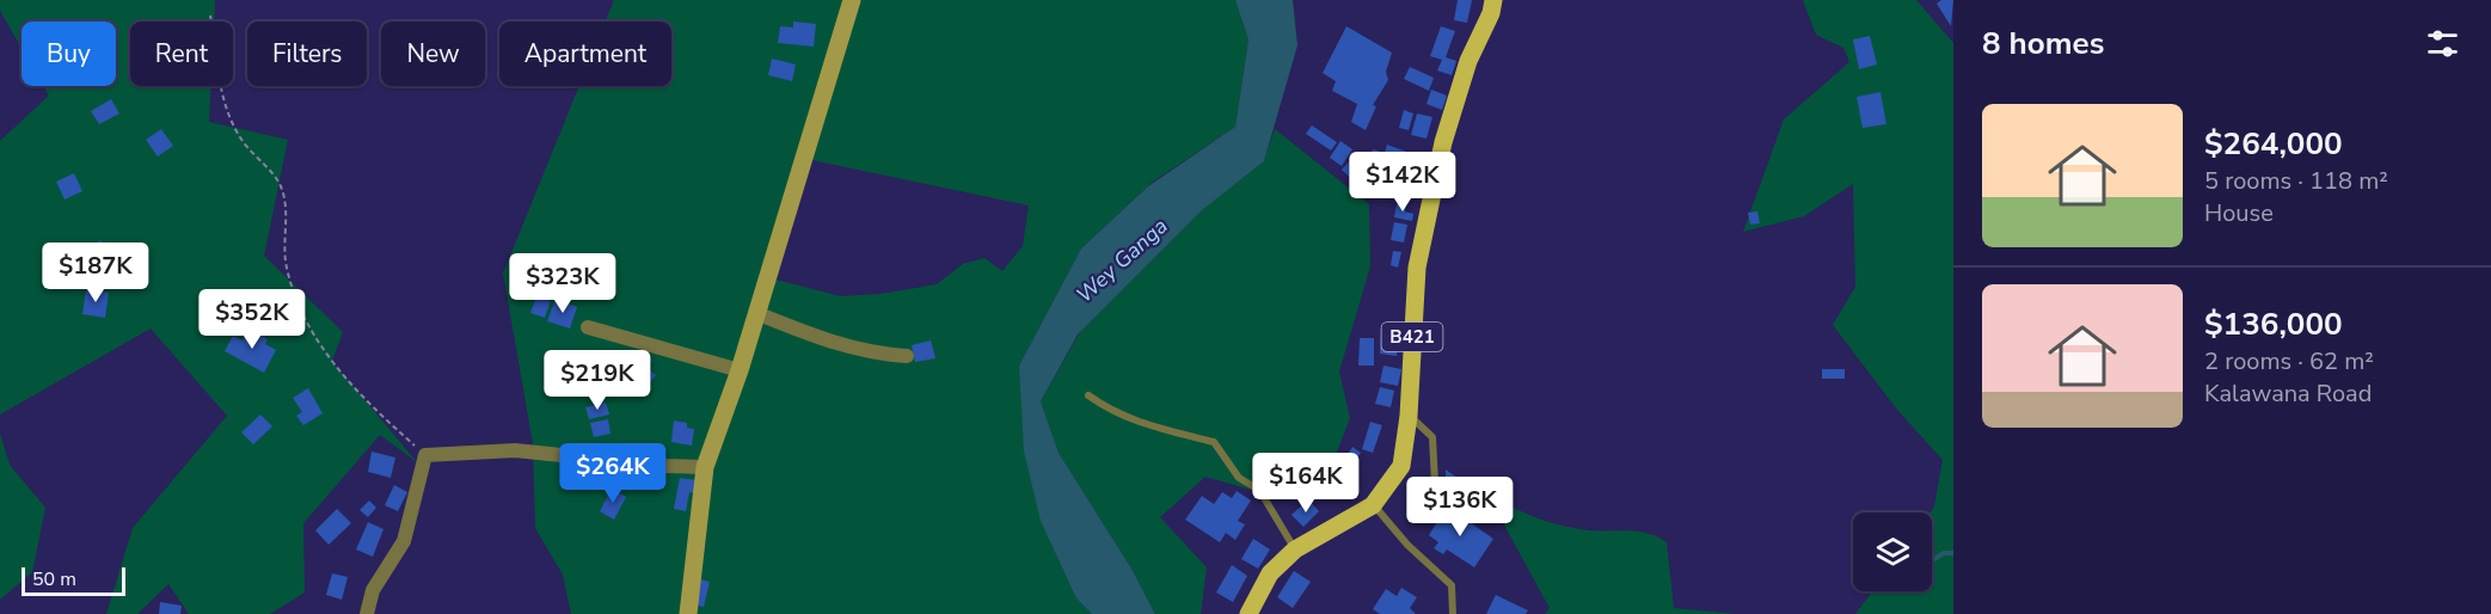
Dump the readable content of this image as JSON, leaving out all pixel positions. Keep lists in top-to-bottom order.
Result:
{
  "streets": {
    "main road": ["B421"]
  },
  "water": ["Wey Ganga"],
  "scale_bar": "50 m",
  "page": {
    "heading": "8 homes",
    "chip": [
      "Buy",
      "Rent",
      "Filters",
      "New",
      "Apartment"
    ],
    "list": [
      {
        "name": "$264,000",
        "note": "5 rooms · 118 m² · House"
      },
      {
        "name": "$136,000",
        "note": "2 rooms · 62 m² · Kalawana Road"
      }
    ],
    "price": [
      "$142K",
      "$187K",
      "$323K",
      "$352K",
      "$219K",
      "$264K",
      "$164K",
      "$136K"
    ],
    "scale": "50 m"
  }
}
